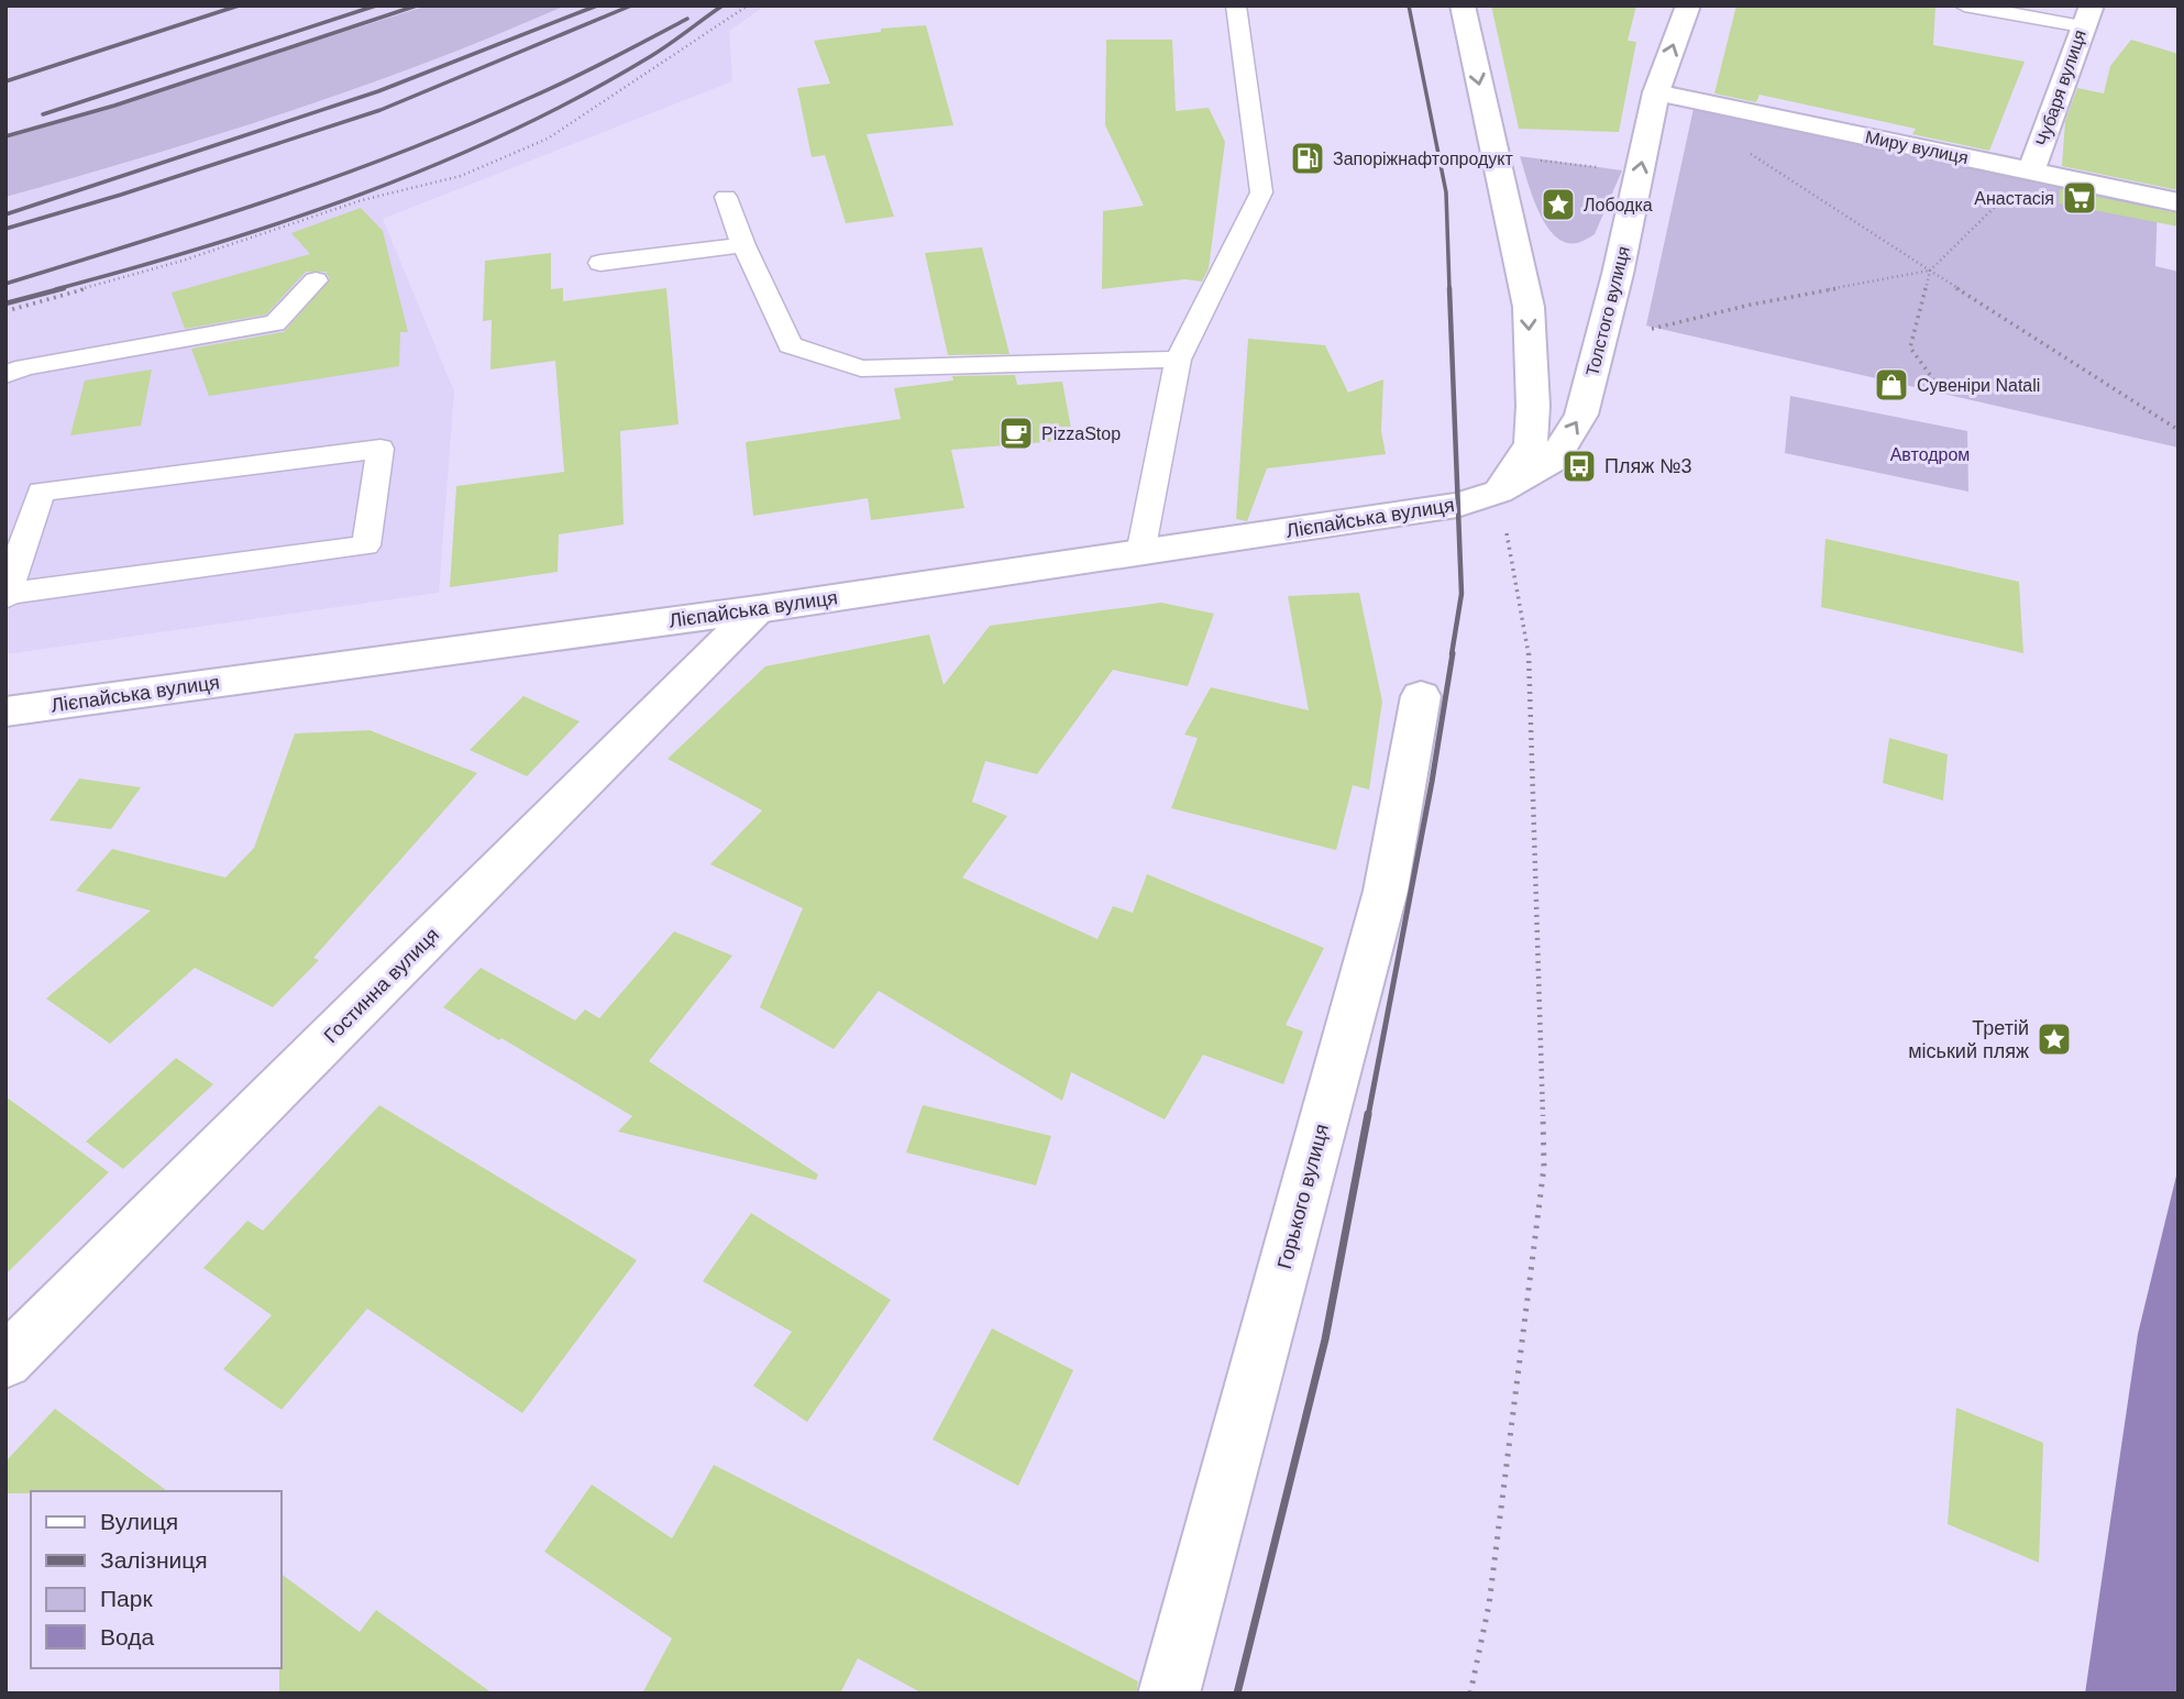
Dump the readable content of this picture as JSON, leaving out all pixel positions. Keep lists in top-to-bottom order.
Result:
{
  "streets": {
    "main road": [
      "Чубаря вулиця",
      "Миру вулиця",
      "Толстого вулиця",
      "Лієпайська вулиця",
      "Гостинна вулиця",
      "Горького вулиця"
    ]
  },
  "crossings": [
    ["Чубаря вулиця", "Миру вулиця"],
    ["Миру вулиця", "Толстого вулиця"],
    ["Толстого вулиця", "Лієпайська вулиця"],
    ["Лієпайська вулиця", "Гостинна вулиця"]
  ],
  "one_way": ["Толстого вулиця"],
  "parks": ["Автодром"],
  "places": {
    "fuel station": ["Запоріжнафтопродукт"],
    "supermarket": ["Анастасія"],
    "place": ["Лободка", "Третій міський пляж"],
    "shop": ["Сувеніри Natali"],
    "cafe": ["PizzaStop"],
    "bus stop": ["Пляж №3"]
  },
  "legend": [
    "Вулиця",
    "Залізниця",
    "Парк",
    "Вода"
  ]
}
